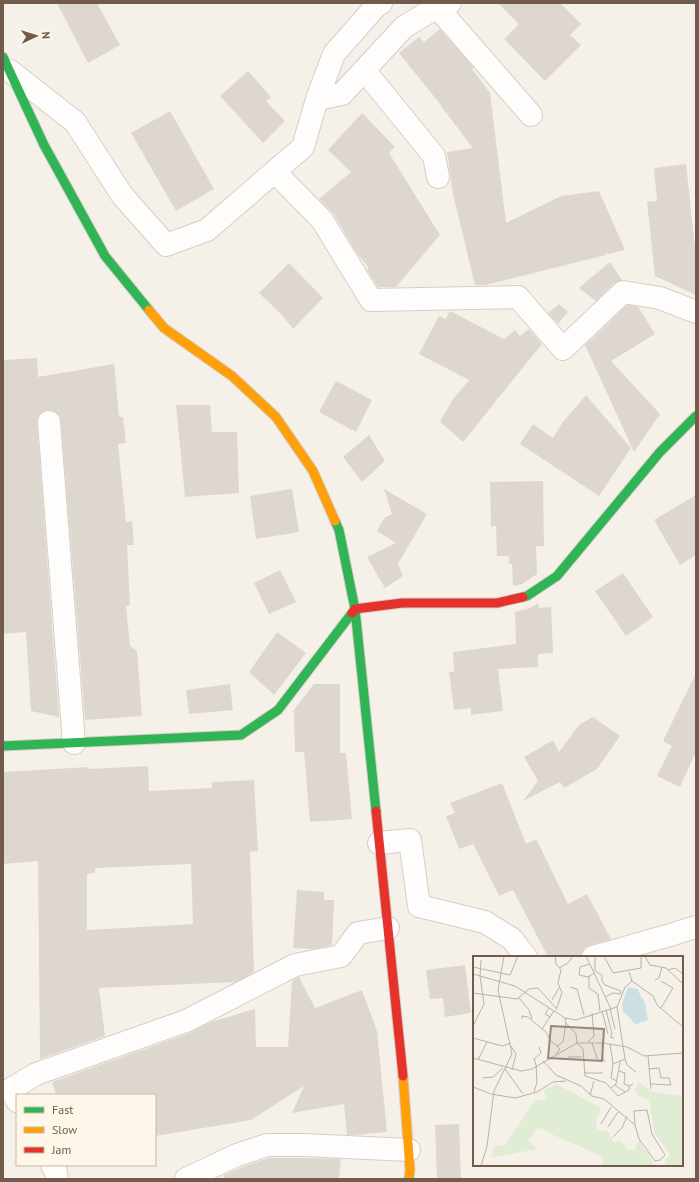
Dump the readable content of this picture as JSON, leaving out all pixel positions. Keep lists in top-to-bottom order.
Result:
{
  "legend": ["Fast", "Slow", "Jam"],
  "north": "right"
}
